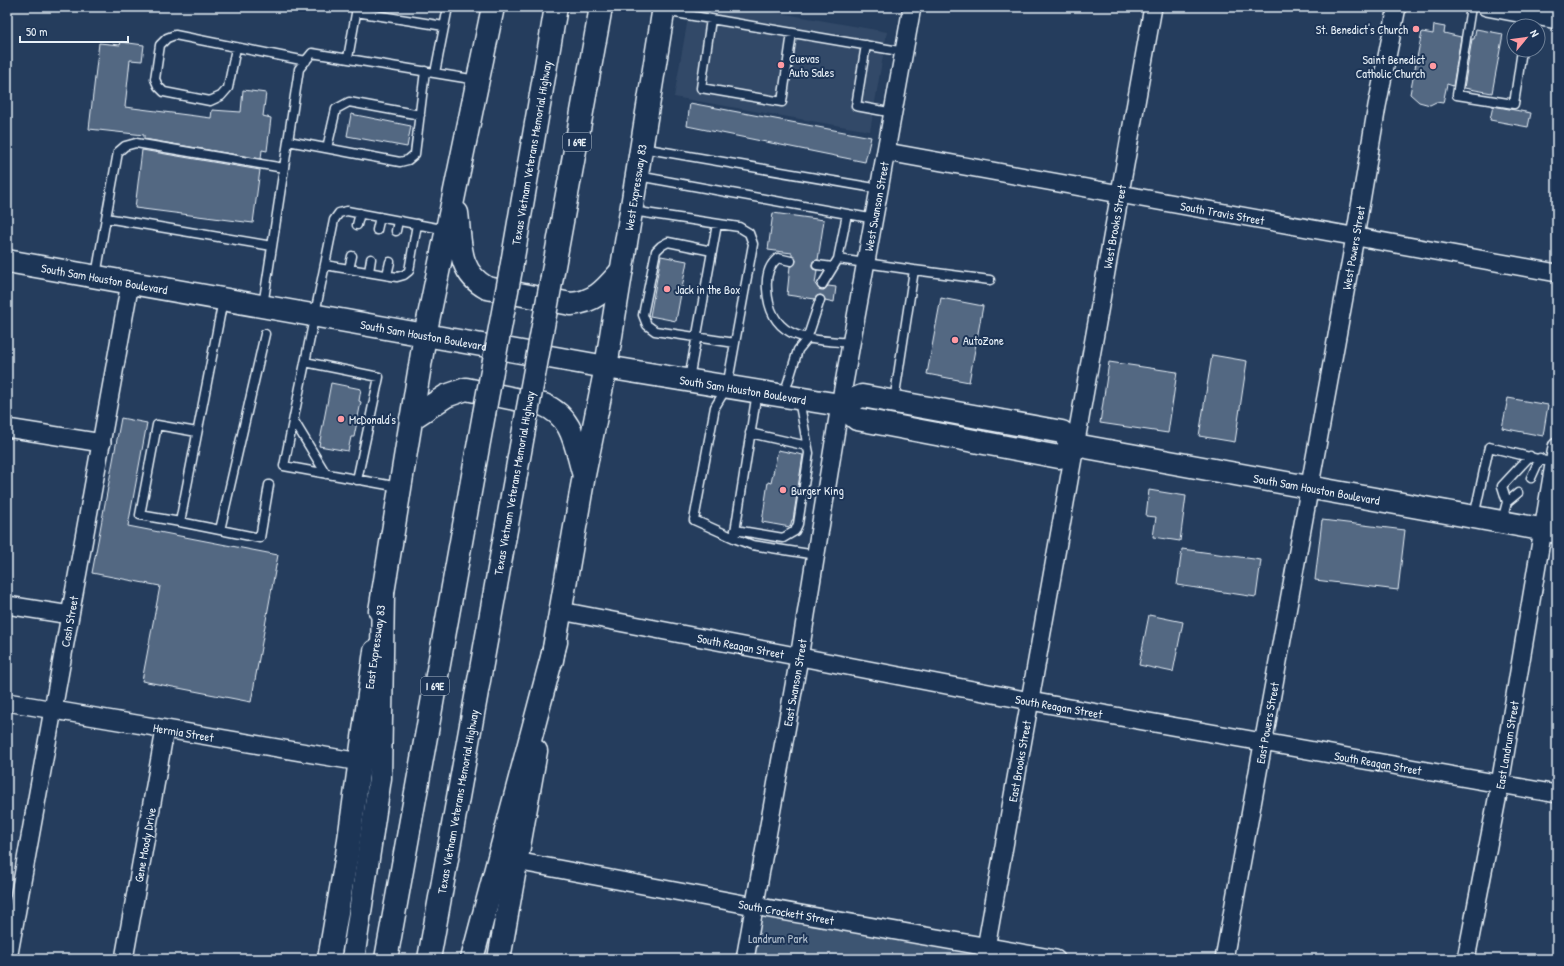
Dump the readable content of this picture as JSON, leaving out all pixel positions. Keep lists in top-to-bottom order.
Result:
{
  "streets": {
    "main road": [
      "I 69E",
      "Texas Vietnam Veterans Memorial Highway",
      "West Expressway 83",
      "South Sam Houston Boulevard",
      "East Expressway 83"
    ],
    "street": [
      "West Swanson Street",
      "South Travis Street",
      "West Brooks Street",
      "West Powers Street",
      "Cash Street",
      "South Reagan Street",
      "East Swanson Street",
      "East Powers Street",
      "Hermia Street",
      "East Landrum Street",
      "East Brooks Street",
      "Gene Moody Drive",
      "South Crockett Street"
    ]
  },
  "crossings": [
    ["West Expressway 83", "South Sam Houston Boulevard"],
    ["West Swanson Street", "South Travis Street"],
    ["West Swanson Street", "South Sam Houston Boulevard"],
    ["West Swanson Street", "East Swanson Street"],
    ["South Travis Street", "West Brooks Street"],
    ["South Travis Street", "West Powers Street"],
    ["West Brooks Street", "South Sam Houston Boulevard"],
    ["West Brooks Street", "East Brooks Street"],
    ["West Powers Street", "South Sam Houston Boulevard"],
    ["West Powers Street", "East Powers Street"],
    ["South Sam Houston Boulevard", "Cash Street"],
    ["South Sam Houston Boulevard", "East Expressway 83"],
    ["South Sam Houston Boulevard", "East Swanson Street"],
    ["South Sam Houston Boulevard", "East Powers Street"],
    ["South Sam Houston Boulevard", "East Landrum Street"],
    ["South Sam Houston Boulevard", "East Brooks Street"],
    ["Cash Street", "Hermia Street"],
    ["South Reagan Street", "East Swanson Street"],
    ["South Reagan Street", "East Powers Street"],
    ["South Reagan Street", "East Landrum Street"],
    ["South Reagan Street", "East Brooks Street"],
    ["East Expressway 83", "Hermia Street"],
    ["East Swanson Street", "South Crockett Street"],
    ["Hermia Street", "Gene Moody Drive"],
    ["East Brooks Street", "South Crockett Street"]
  ],
  "parks": ["Landrum Park"],
  "places": [
    "St. Benedict's Church",
    "Cuevas Auto Sales",
    "Saint Benedict Catholic Church",
    "Jack in the Box",
    "AutoZone",
    "McDonald's",
    "Burger King"
  ],
  "scale_bar": "50 m",
  "north": "top right"
}
